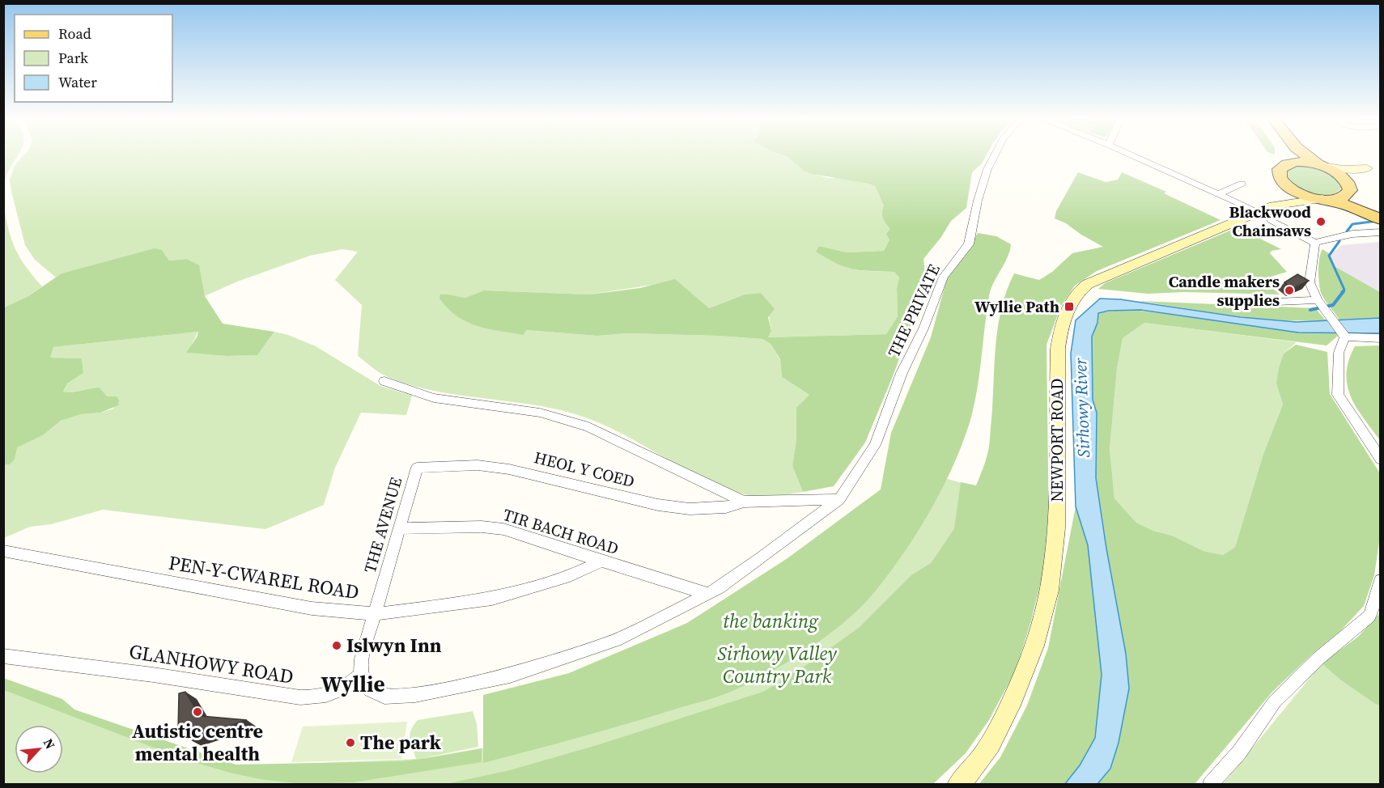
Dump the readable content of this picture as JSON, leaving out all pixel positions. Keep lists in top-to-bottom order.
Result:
{
  "streets": {
    "main road": ["NEWPORT ROAD"],
    "street": [
      "THE PRIVATE",
      "HEOL Y COED",
      "THE AVENUE",
      "TIR BACH ROAD",
      "PEN-Y-CWAREL ROAD",
      "GLANHOWY ROAD"
    ]
  },
  "crossings": [
    ["HEOL Y COED", "THE AVENUE"],
    ["THE AVENUE", "TIR BACH ROAD"],
    ["THE AVENUE", "PEN-Y-CWAREL ROAD"],
    ["THE AVENUE", "GLANHOWY ROAD"],
    ["TIR BACH ROAD", "PEN-Y-CWAREL ROAD"]
  ],
  "districts": ["Wyllie"],
  "water": ["Sirhowy River"],
  "parks": ["the banking", "Sirhowy Valley Country Park"],
  "places": {
    "other": [
      "Blackwood Chainsaws",
      "Candle makers supplies",
      "Islwyn Inn",
      "Autistic centre mental health",
      "The park"
    ],
    "transit": ["Wyllie Path"]
  },
  "legend": ["Road", "Park", "Water"],
  "north": "top right"
}
